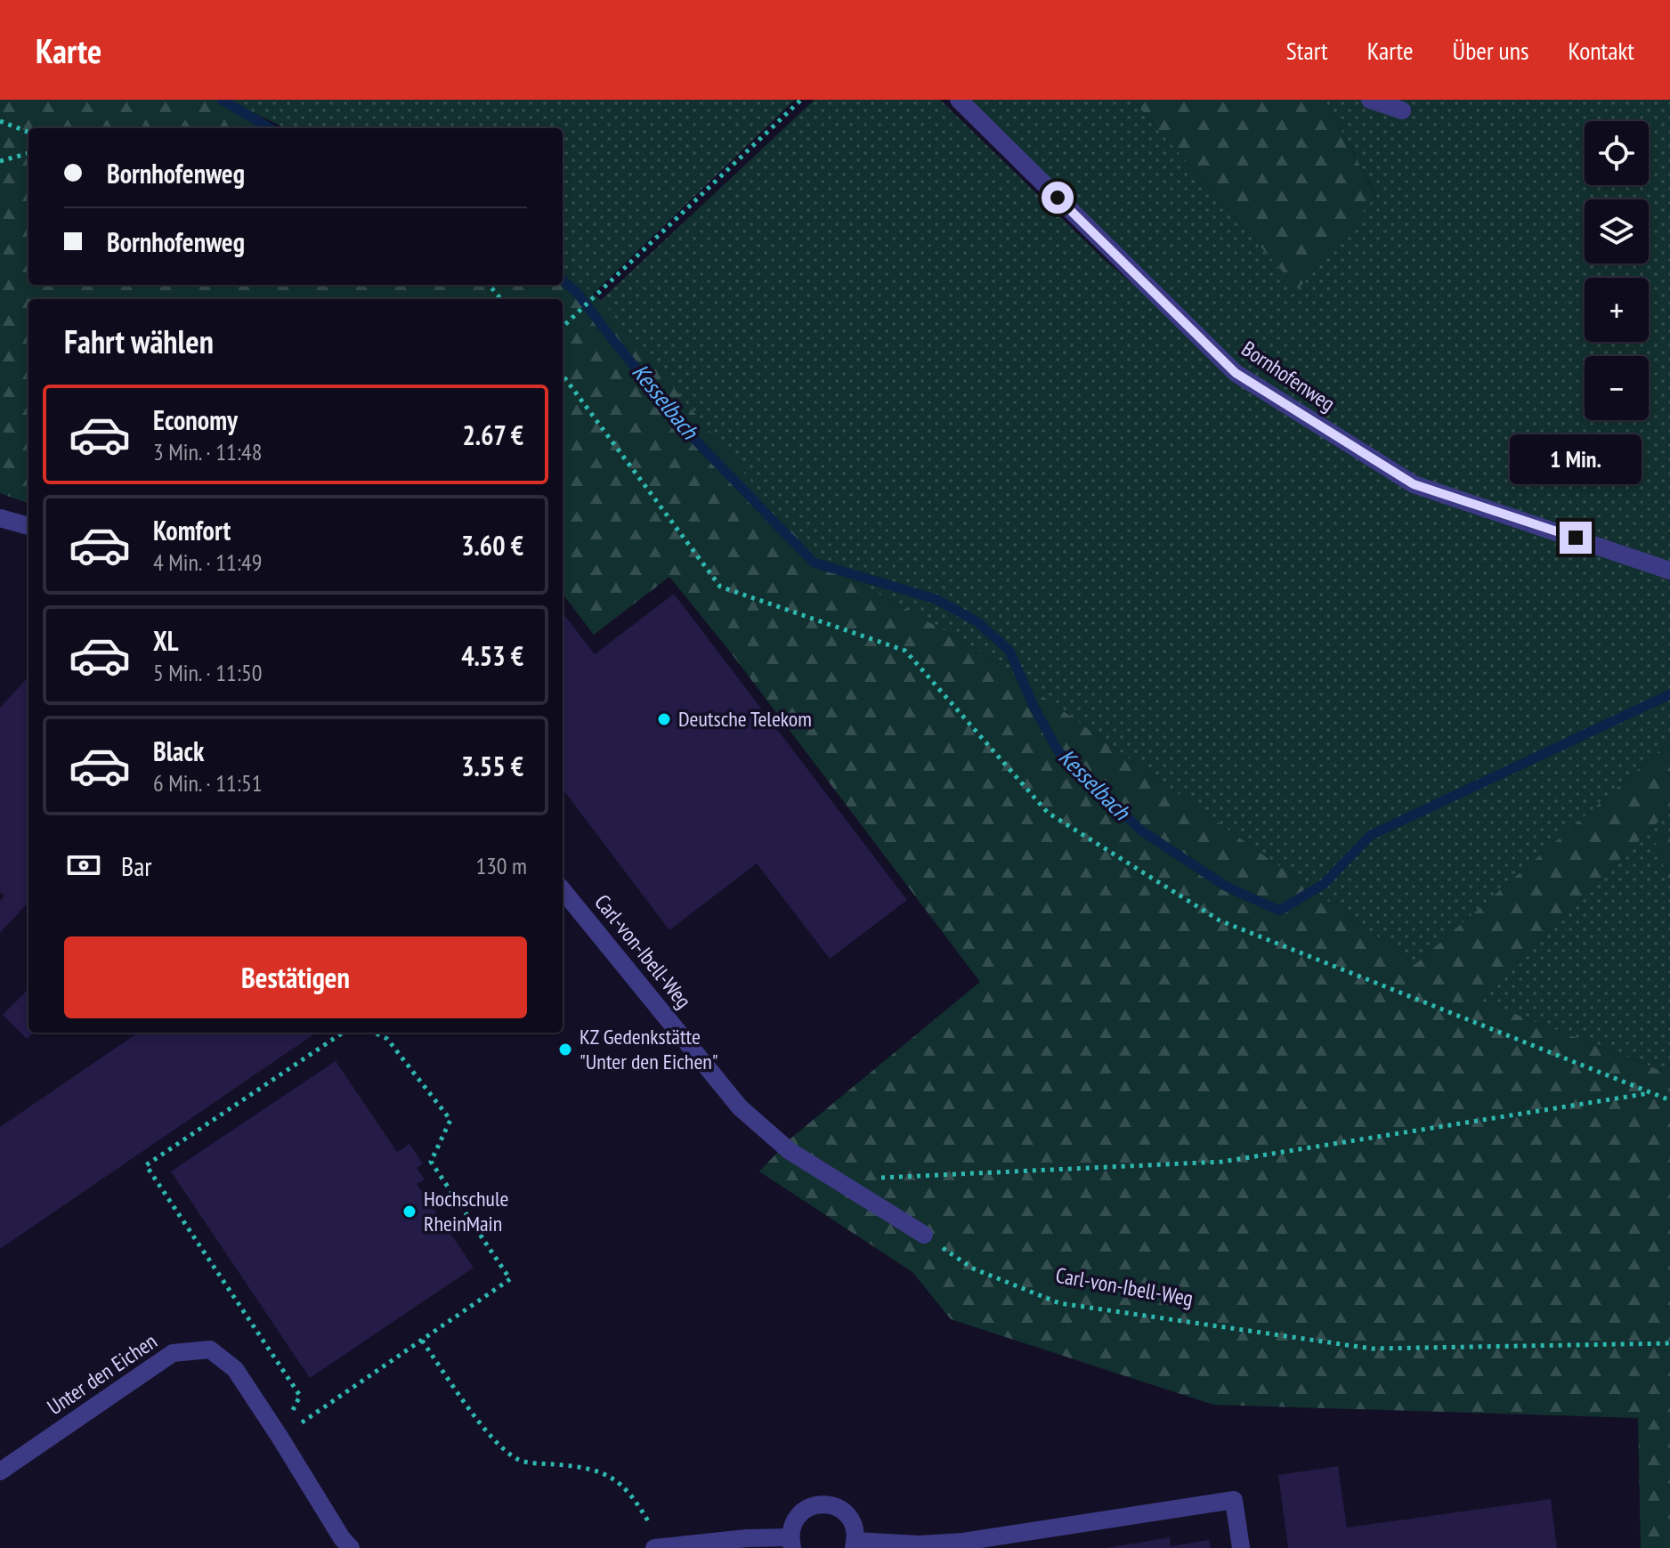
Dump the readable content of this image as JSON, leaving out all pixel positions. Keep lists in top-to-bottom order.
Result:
{
  "streets": {
    "street": ["Bornhofenweg", "Carl-von-Ibell-Weg", "Unter den Eichen"]
  },
  "water": ["Kesselbach"],
  "places": ["Deutsche Telekom", "KZ Gedenkstätte \"Unter den Eichen\"", "Hochschule RheinMain"],
  "page": {
    "header": "Karte",
    "nav": [
      "Start",
      "Karte",
      "Über uns",
      "Kontakt"
    ],
    "map_buttons": ["+", "−"],
    "banner": ["Bornhofenweg", "Bornhofenweg"],
    "heading": "Fahrt wählen",
    "list": [
      {
        "name": "Economy",
        "note": "3 Min. · 11:48",
        "value": "2.67 €"
      },
      {
        "name": "Komfort",
        "note": "4 Min. · 11:49",
        "value": "3.60 €"
      },
      {
        "name": "XL",
        "note": "5 Min. · 11:50",
        "value": "4.53 €"
      },
      {
        "name": "Black",
        "note": "6 Min. · 11:51",
        "value": "3.55 €"
      }
    ],
    "bubble": "1 Min.",
    "pay": ["Bar", "130 m"],
    "buttons": "Bestätigen"
  }
}
